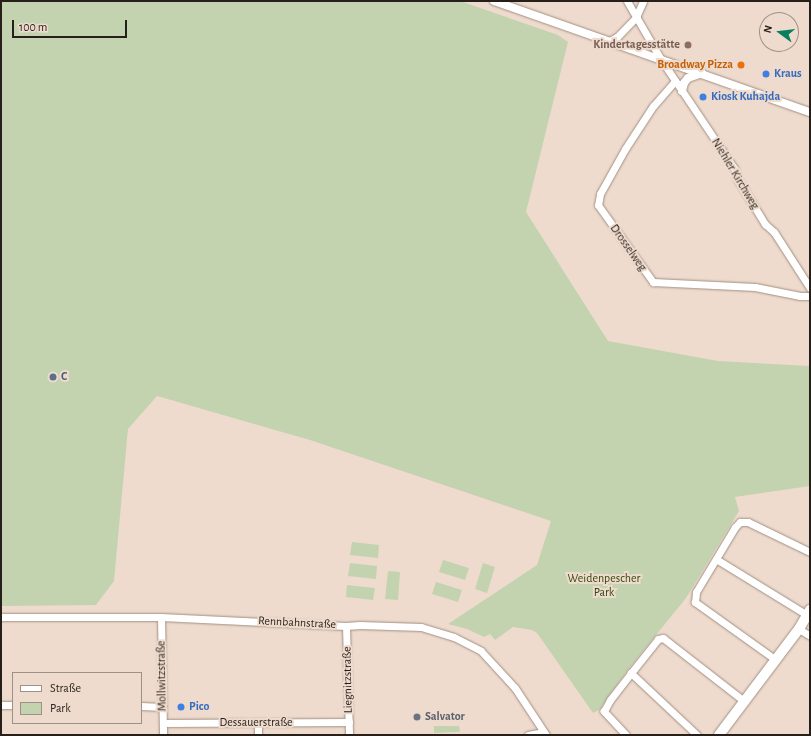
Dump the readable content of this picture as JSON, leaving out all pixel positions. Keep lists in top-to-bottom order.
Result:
{
  "streets": {
    "street": [
      "Niehler Kirchweg",
      "Drosselweg",
      "Rennbahnstraße",
      "Mollwitzstraße",
      "Liegnitzstraße",
      "Dessauerstraße"
    ]
  },
  "crossings": [
    ["Niehler Kirchweg", "Drosselweg"],
    ["Rennbahnstraße", "Mollwitzstraße"],
    ["Rennbahnstraße", "Liegnitzstraße"],
    ["Mollwitzstraße", "Dessauerstraße"],
    ["Liegnitzstraße", "Dessauerstraße"]
  ],
  "parks": ["Weidenpescher Park"],
  "places": [
    "Kindertagesstätte",
    "Broadway Pizza",
    "Kraus",
    "Kiosk Kuhajda",
    "C",
    "Pico",
    "Salvator"
  ],
  "legend": ["Straße", "Park"],
  "scale_bar": "100 m",
  "north": "left"
}
